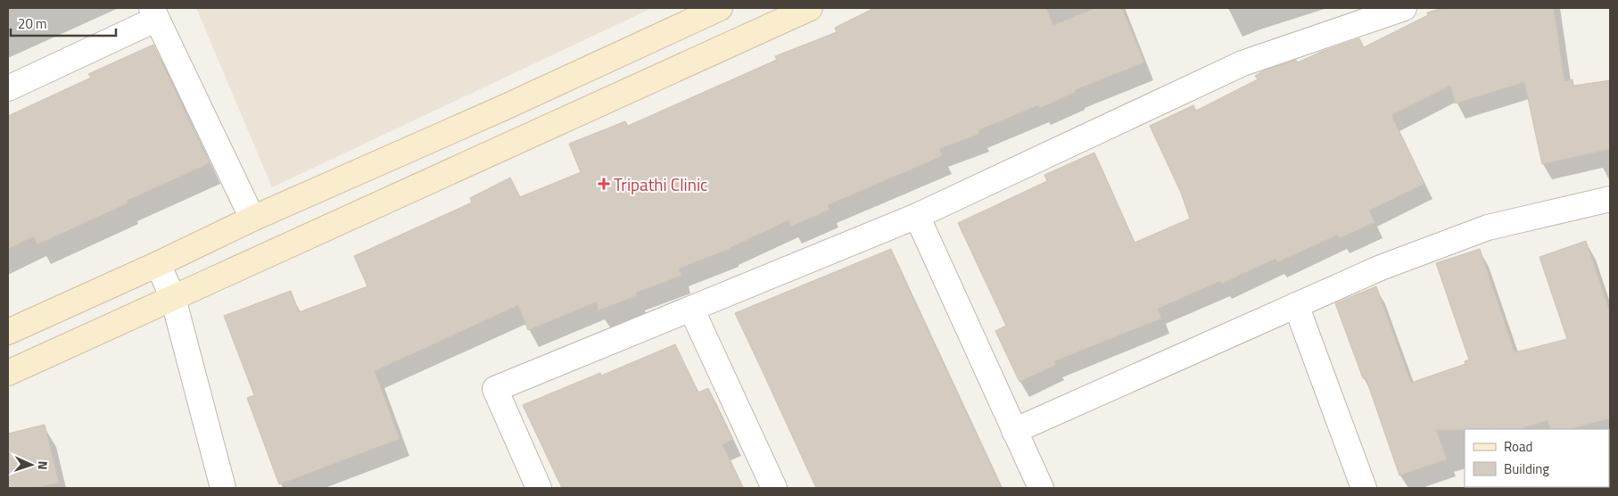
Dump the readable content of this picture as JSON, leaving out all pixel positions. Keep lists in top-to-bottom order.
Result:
{
  "places": {
    "health": ["Tripathi Clinic"]
  },
  "legend": ["Road", "Building"],
  "scale_bar": "20 m",
  "north": "right"
}
